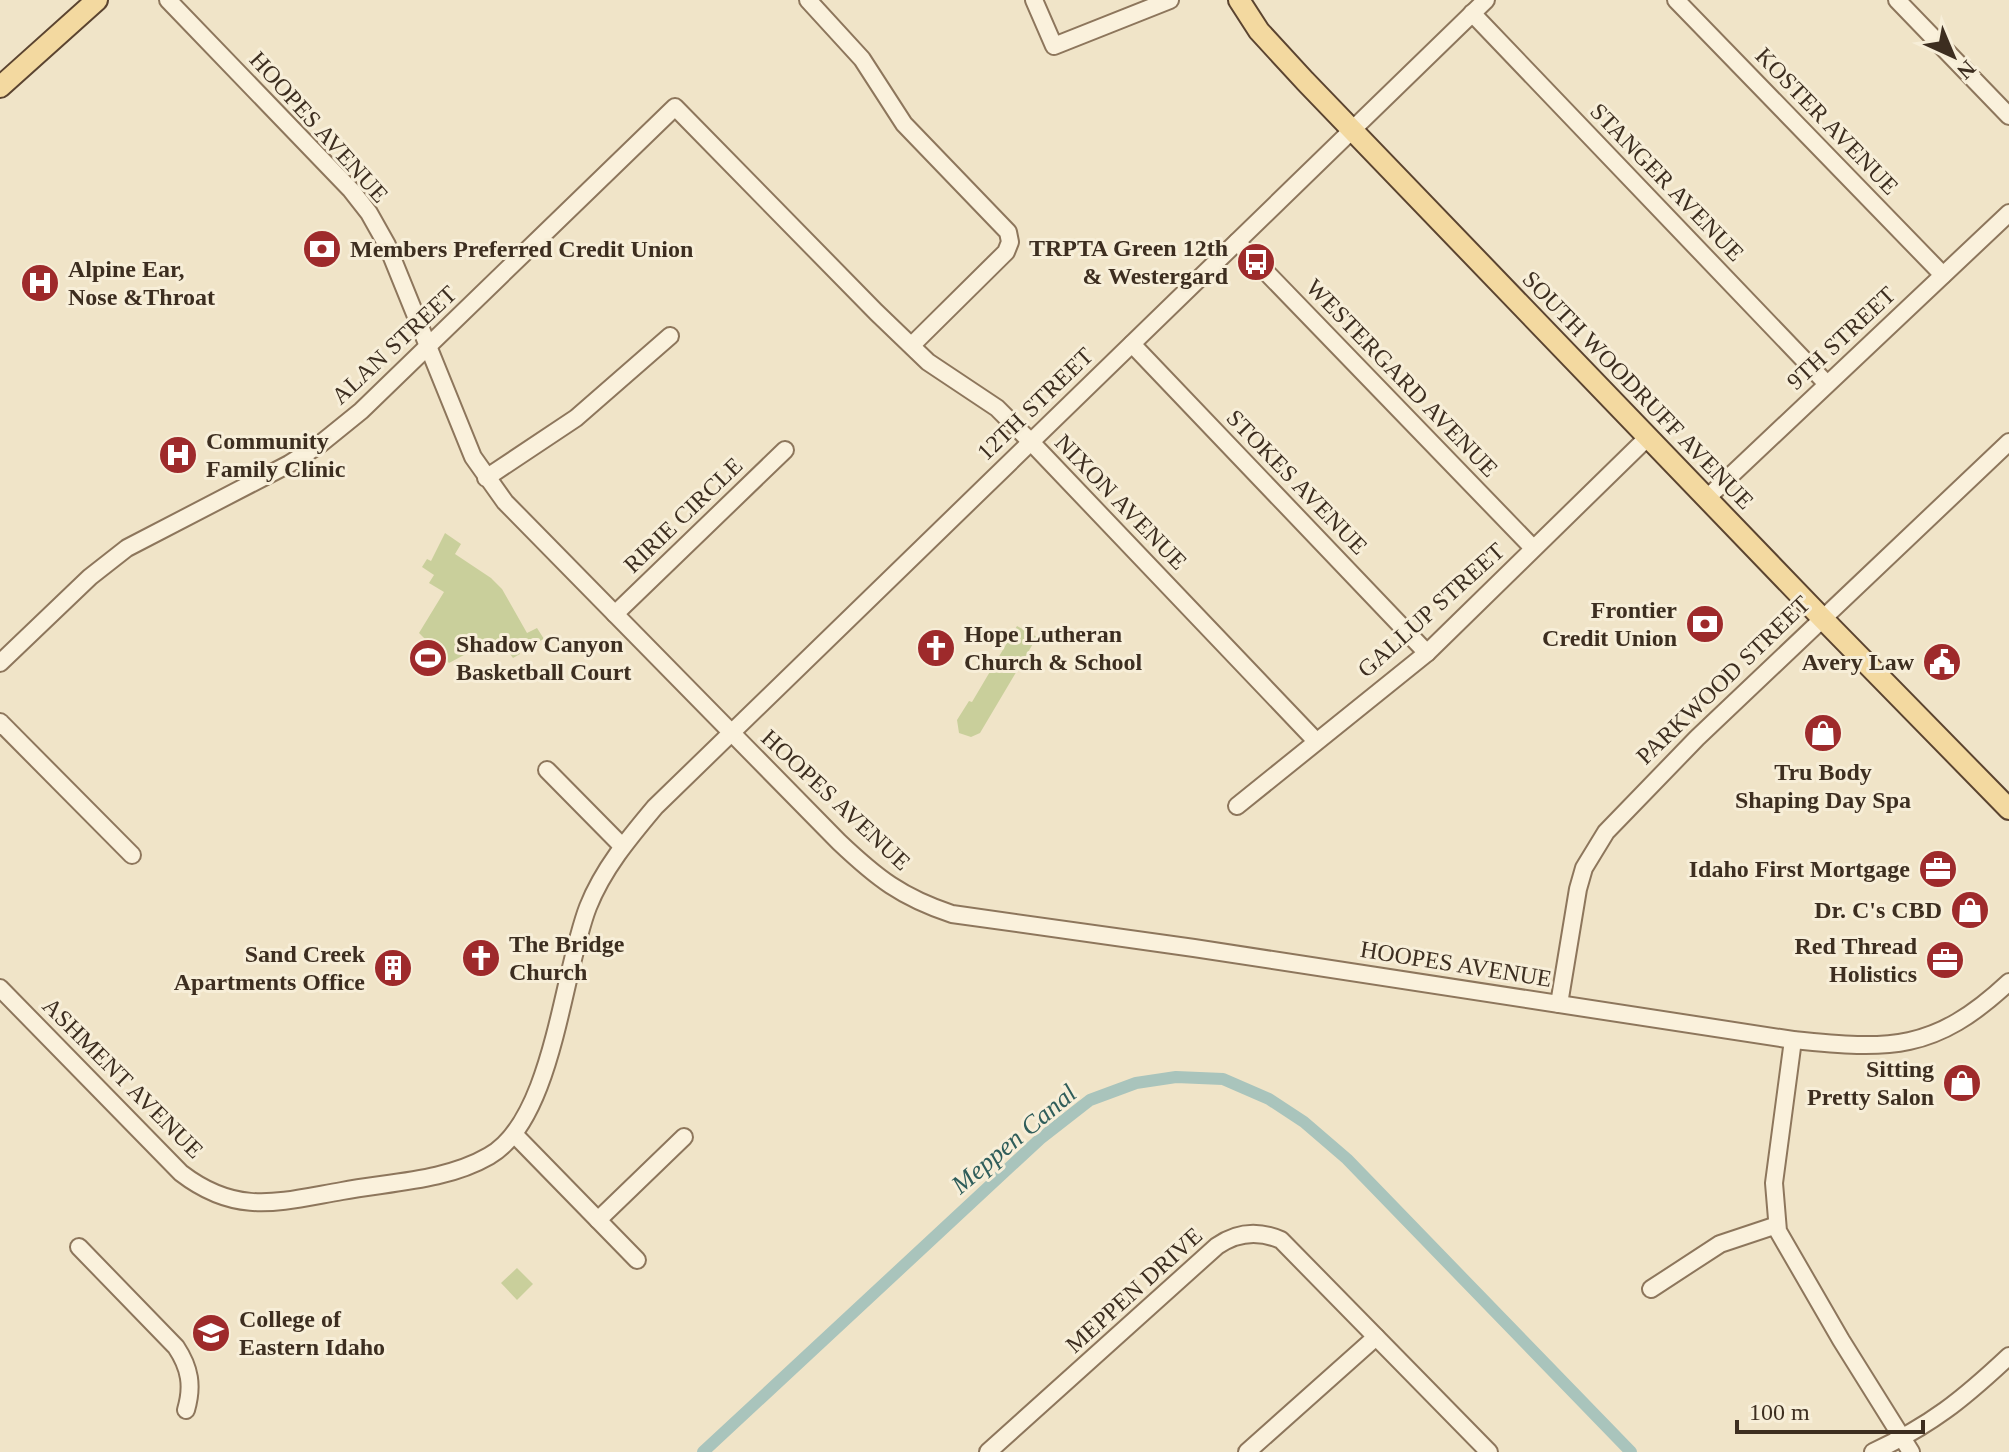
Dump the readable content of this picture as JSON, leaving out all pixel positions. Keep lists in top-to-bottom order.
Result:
{
  "streets": {
    "main road": ["SOUTH WOODRUFF AVENUE"],
    "street": [
      "KOSTER AVENUE",
      "HOOPES AVENUE",
      "STANGER AVENUE",
      "9TH STREET",
      "ALAN STREET",
      "WESTERGARD AVENUE",
      "12TH STREET",
      "STOKES AVENUE",
      "NIXON AVENUE",
      "RIRIE CIRCLE",
      "GALLUP STREET",
      "PARKWOOD STREET",
      "ASHMENT AVENUE",
      "MEPPEN DRIVE"
    ]
  },
  "crossings": [
    ["KOSTER AVENUE", "9TH STREET"],
    ["HOOPES AVENUE", "ALAN STREET"],
    ["HOOPES AVENUE", "12TH STREET"],
    ["HOOPES AVENUE", "RIRIE CIRCLE"],
    ["HOOPES AVENUE", "PARKWOOD STREET"],
    ["STANGER AVENUE", "9TH STREET"],
    ["STANGER AVENUE", "12TH STREET"],
    ["9TH STREET", "SOUTH WOODRUFF AVENUE"],
    ["ALAN STREET", "NIXON AVENUE"],
    ["WESTERGARD AVENUE", "12TH STREET"],
    ["WESTERGARD AVENUE", "GALLUP STREET"],
    ["SOUTH WOODRUFF AVENUE", "12TH STREET"],
    ["SOUTH WOODRUFF AVENUE", "GALLUP STREET"],
    ["SOUTH WOODRUFF AVENUE", "PARKWOOD STREET"],
    ["12TH STREET", "STOKES AVENUE"],
    ["12TH STREET", "NIXON AVENUE"],
    ["12TH STREET", "ASHMENT AVENUE"],
    ["STOKES AVENUE", "GALLUP STREET"],
    ["NIXON AVENUE", "GALLUP STREET"]
  ],
  "water": ["Meppen Canal"],
  "places": {
    "bank": ["Members Preferred Credit Union", "Frontier Credit Union"],
    "bus stop": ["TRPTA Green 12th & Westergard"],
    "hospital": ["Alpine Ear, Nose &Throat", "Community Family Clinic"],
    "church": ["Hope Lutheran Church & School", "The Bridge Church"],
    "sports": ["Shadow Canyon Basketball Court"],
    "public building": ["Avery Law"],
    "shop": ["Tru Body Shaping Day Spa", "Dr. C's CBD", "Sitting Pretty Salon"],
    "office": ["Idaho First Mortgage", "Red Thread Holistics"],
    "building": ["Sand Creek Apartments Office"],
    "school or university": ["College of Eastern Idaho"]
  },
  "scale_bar": "100 m",
  "north": "bottom right"
}
